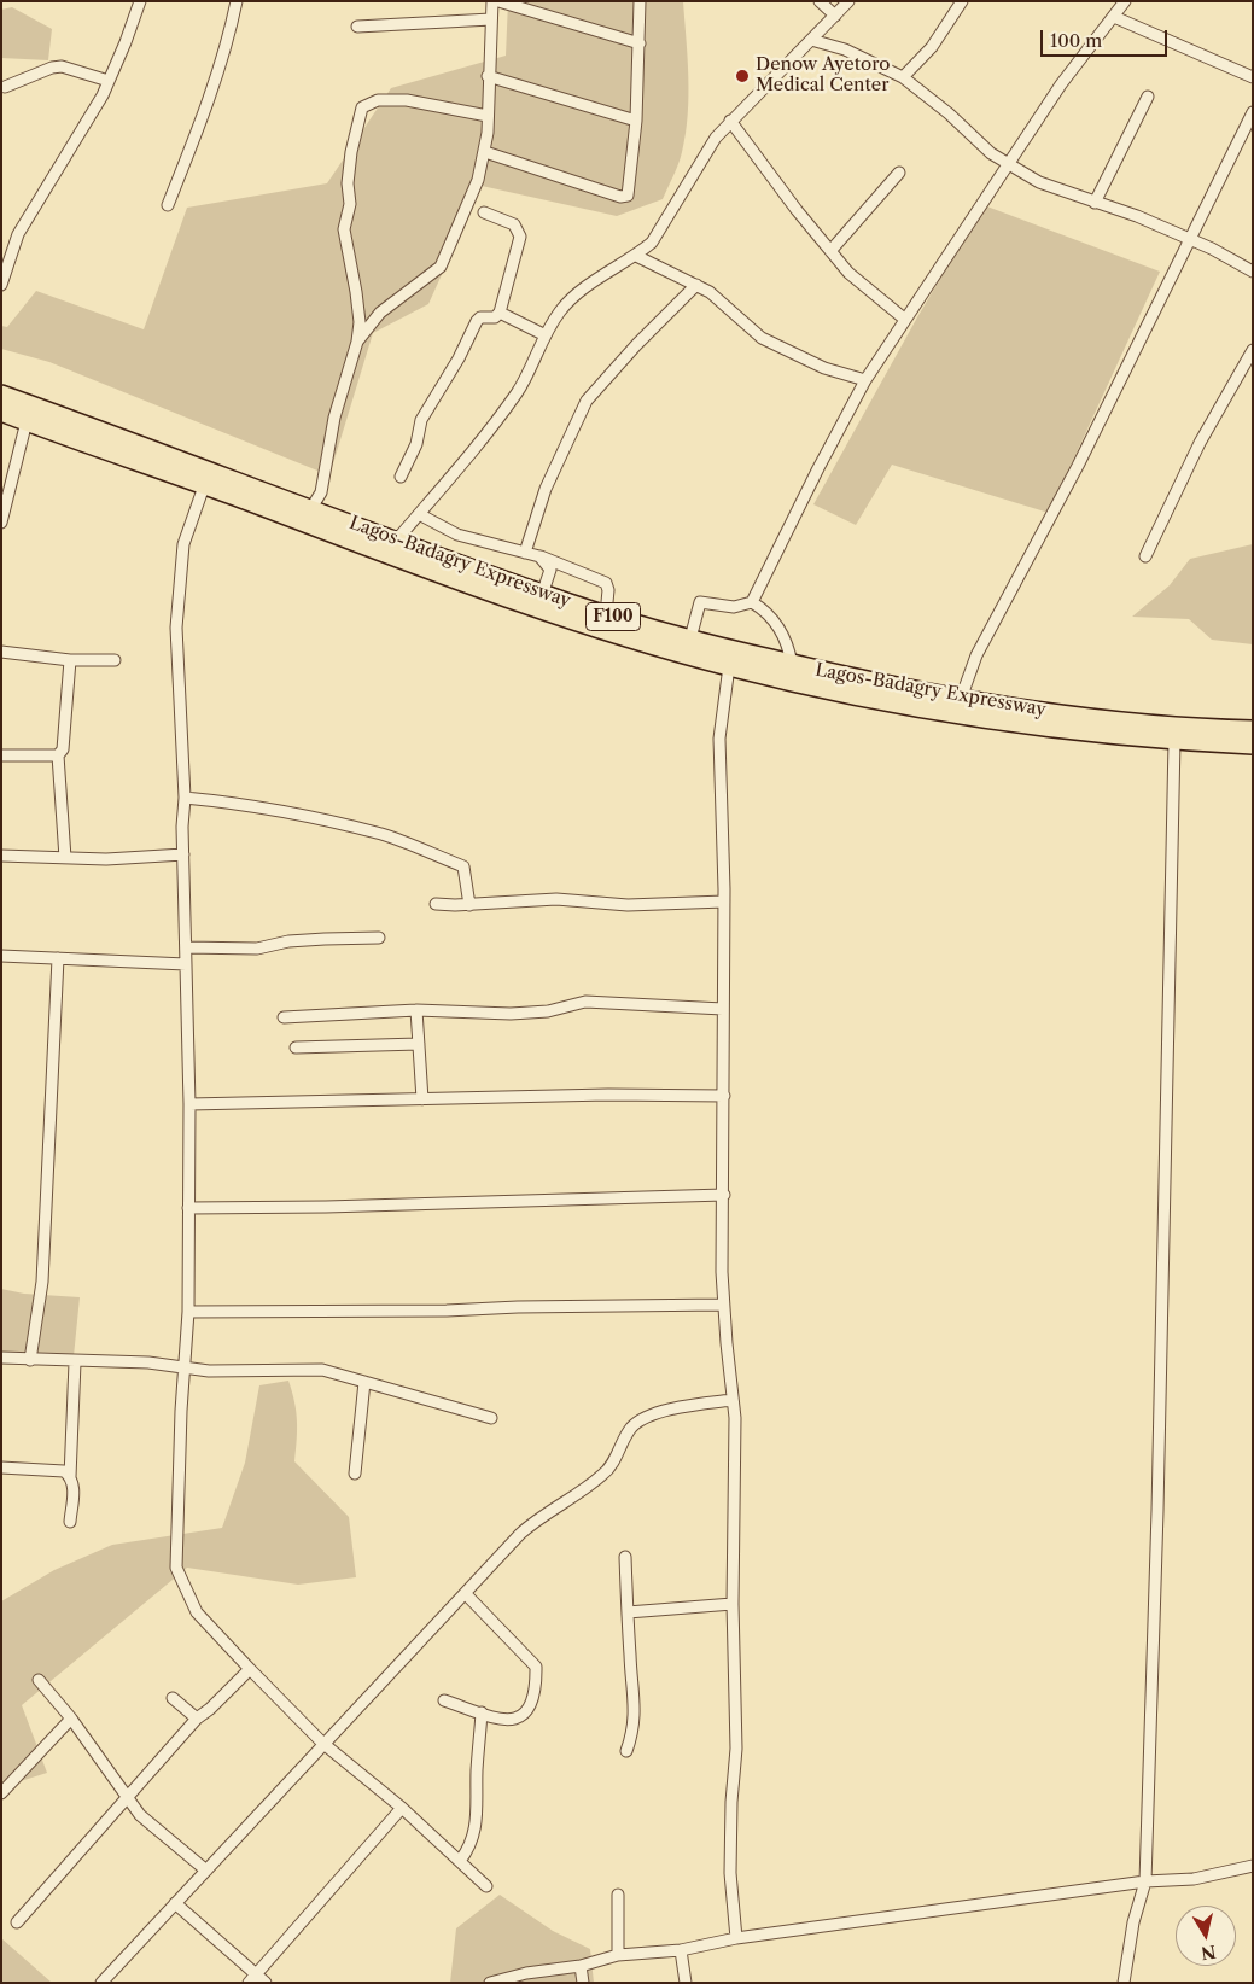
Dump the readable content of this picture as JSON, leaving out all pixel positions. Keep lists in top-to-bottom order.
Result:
{
  "streets": {
    "highway": ["Lagos-Badagry Expressway", "F100"]
  },
  "places": ["Denow Ayetoro Medical Center"],
  "scale_bar": "100 m",
  "north": "bottom"
}
